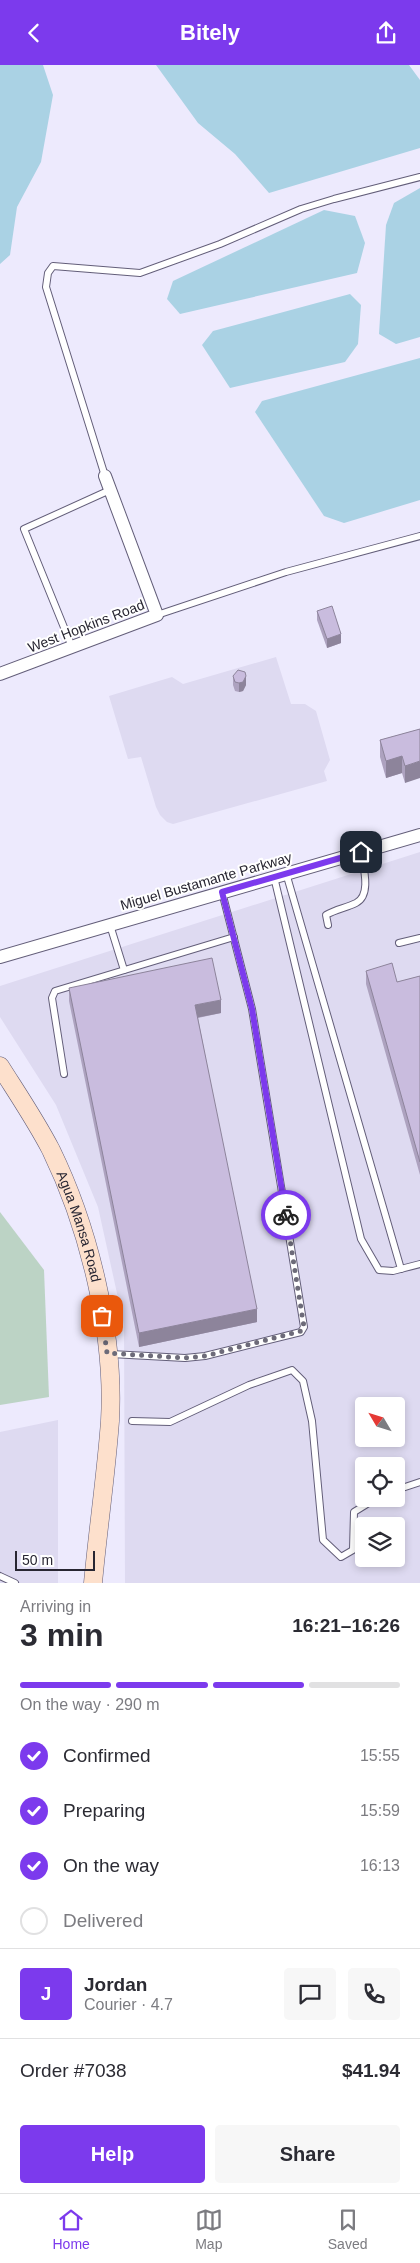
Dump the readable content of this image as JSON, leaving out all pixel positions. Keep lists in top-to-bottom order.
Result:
{
  "streets": {
    "main road": ["Agua Mansa Road"],
    "street": ["West Hopkins Road", "Miguel Bustamante Parkway"]
  },
  "scale_bar": "50 m",
  "north": "top left",
  "page": {
    "header": "Bitely",
    "scale": "50 m",
    "heading": ["3 min", "Arriving in", "16:21–16:26"],
    "panel": [
      "Jordan",
      "Courier · 4.7",
      "Order #7038",
      "$41.94"
    ],
    "bar": "On the way · 290 m",
    "list": [
      ["Confirmed", "15:55"],
      ["Preparing", "15:59"],
      ["On the way", "16:13"],
      "Delivered"
    ],
    "round": "J",
    "buttons": ["Help", "Share"],
    "tabs": ["Home", "Map", "Saved"]
  }
}
